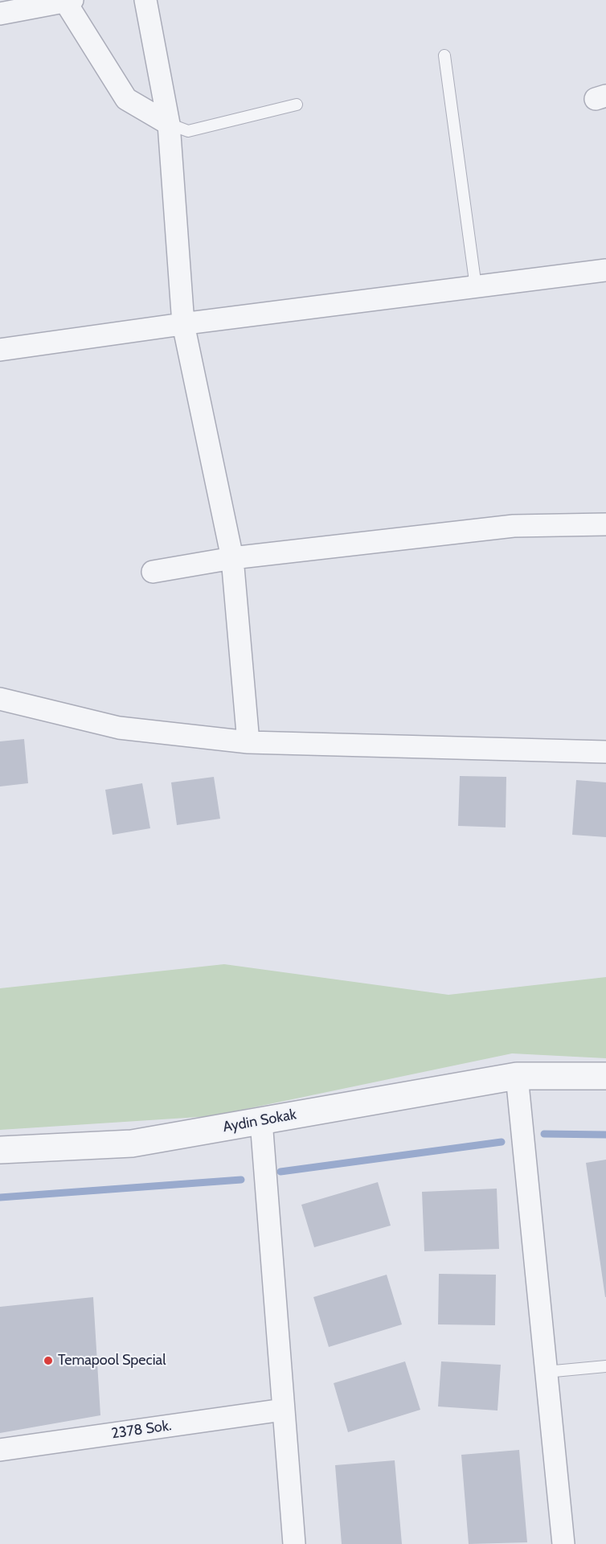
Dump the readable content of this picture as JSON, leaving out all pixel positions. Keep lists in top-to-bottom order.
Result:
{
  "streets": {
    "street": ["Aydin Sokak", "2378 Sok."]
  },
  "places": ["Temapool Special"]
}
